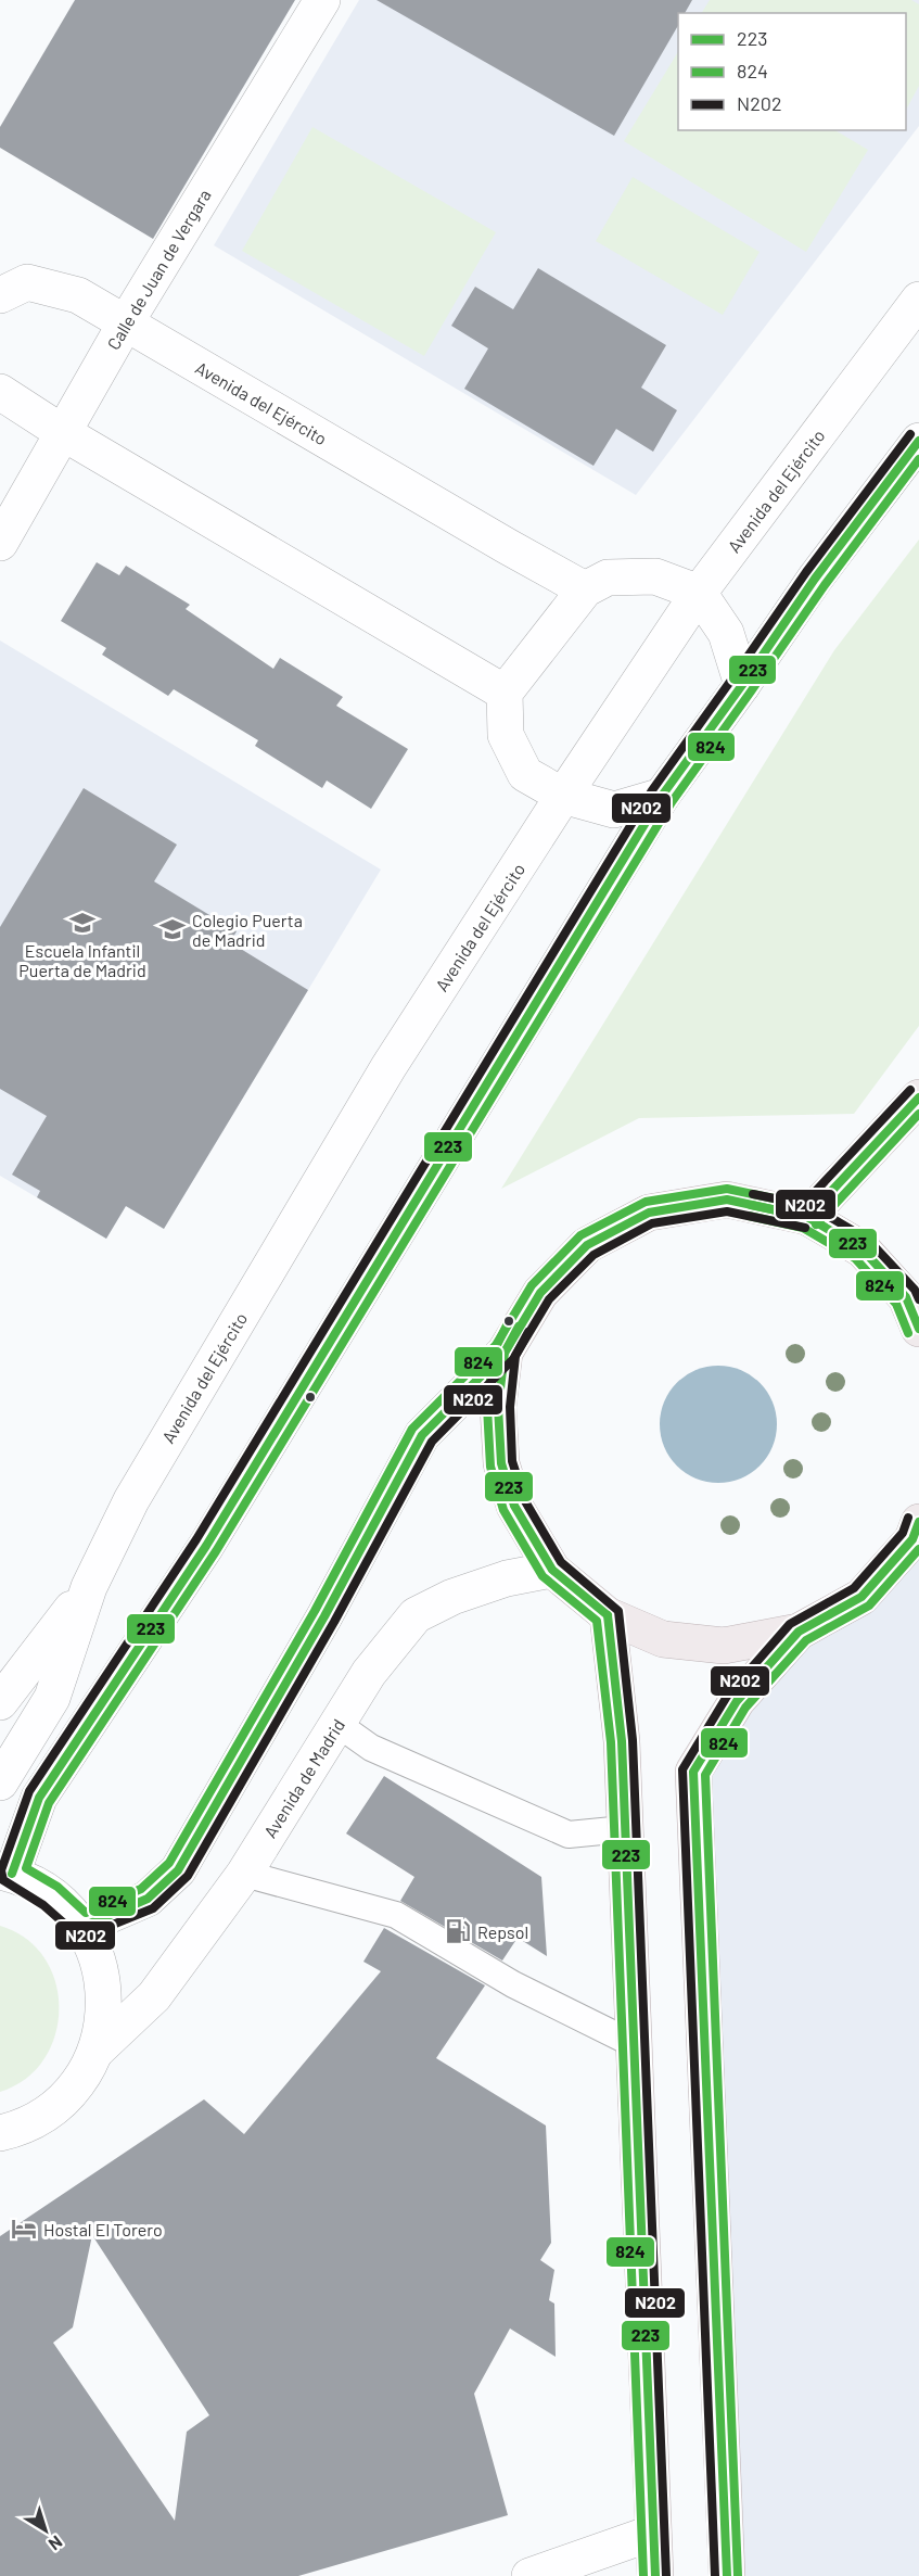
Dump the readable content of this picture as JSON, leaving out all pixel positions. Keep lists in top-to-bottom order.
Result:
{
  "streets": {
    "street": ["Calle de Juan de Vergara", "Avenida del Ejército", "Avenida de Madrid"]
  },
  "crossings": [
    ["Calle de Juan de Vergara", "Avenida del Ejército"]
  ],
  "places": {
    "school or university": ["Escuela Infantil Puerta de Madrid", "Colegio Puerta de Madrid"],
    "fuel station": ["Repsol"],
    "hotel": ["Hostal El Torero"]
  },
  "lines": ["transit line N202", "transit line 223", "transit line 824"],
  "legend": ["223", "824", "N202"],
  "north": "bottom right"
}
